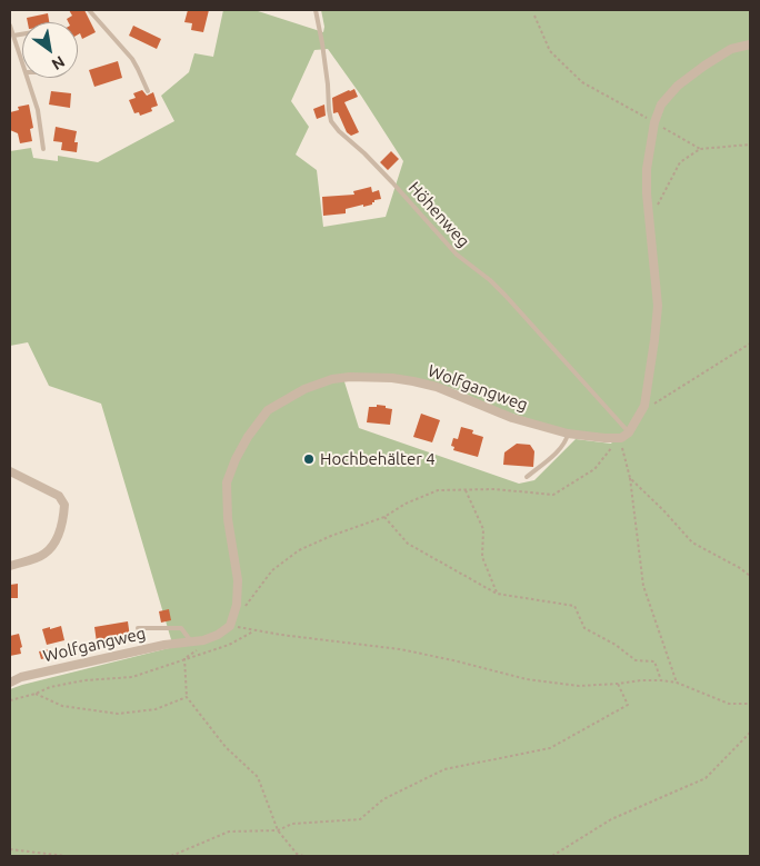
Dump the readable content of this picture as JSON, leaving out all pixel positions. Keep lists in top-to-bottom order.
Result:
{
  "streets": {
    "street": ["Wolfgangweg"],
    "lane": ["Höhenweg"]
  },
  "places": ["Hochbehälter 4"],
  "north": "bottom right"
}
